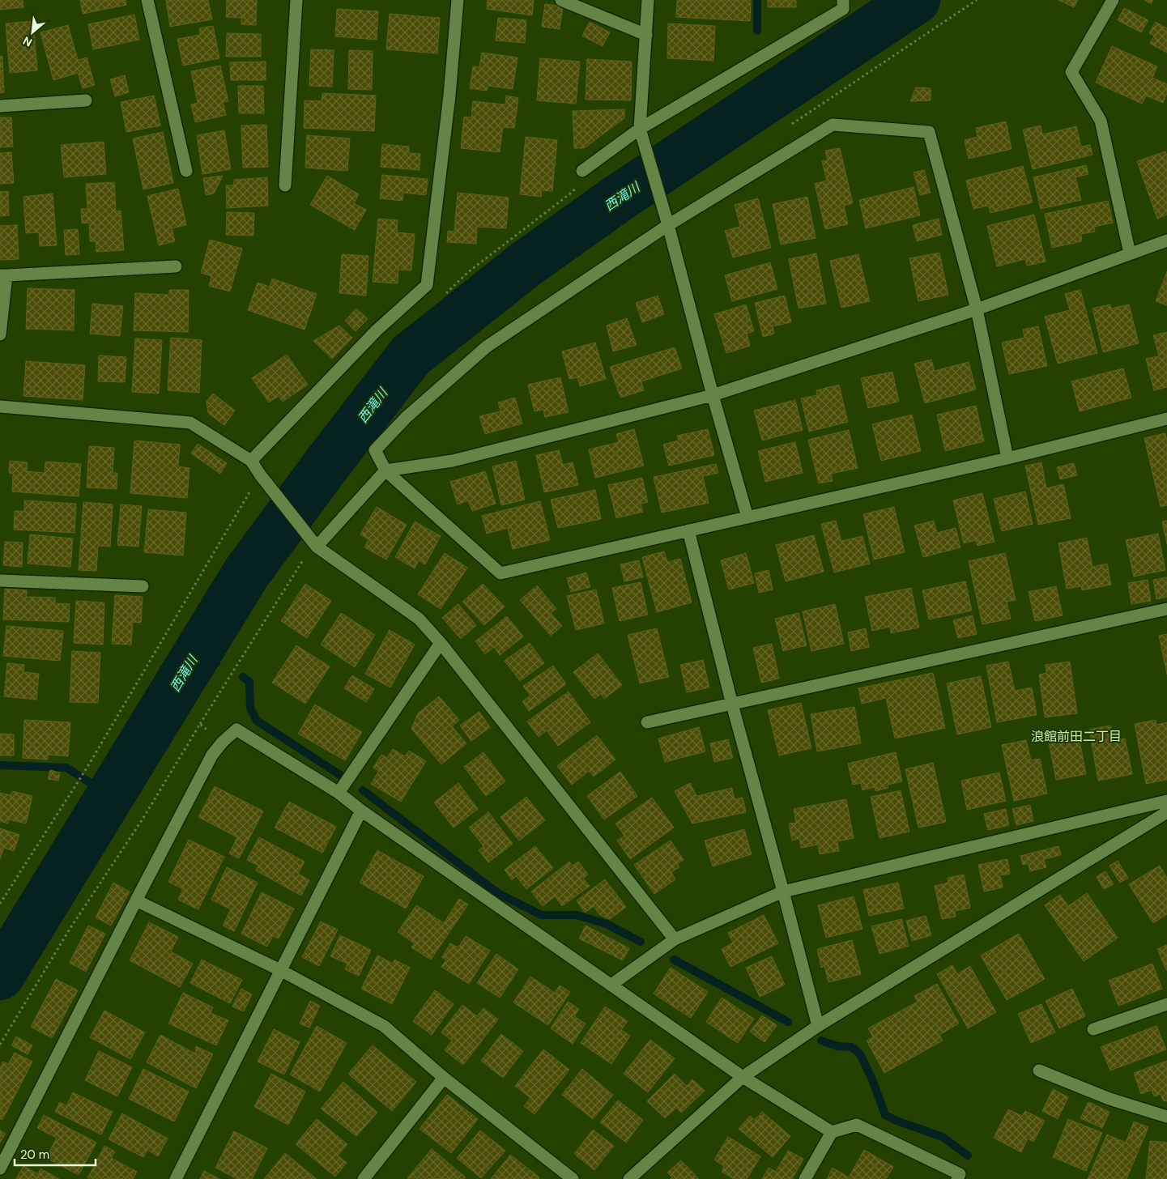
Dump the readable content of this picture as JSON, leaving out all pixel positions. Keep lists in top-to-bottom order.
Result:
{
  "districts": ["浪館前田二丁目"],
  "water": ["西滝川"],
  "scale_bar": "20 m",
  "north": "bottom left"
}
